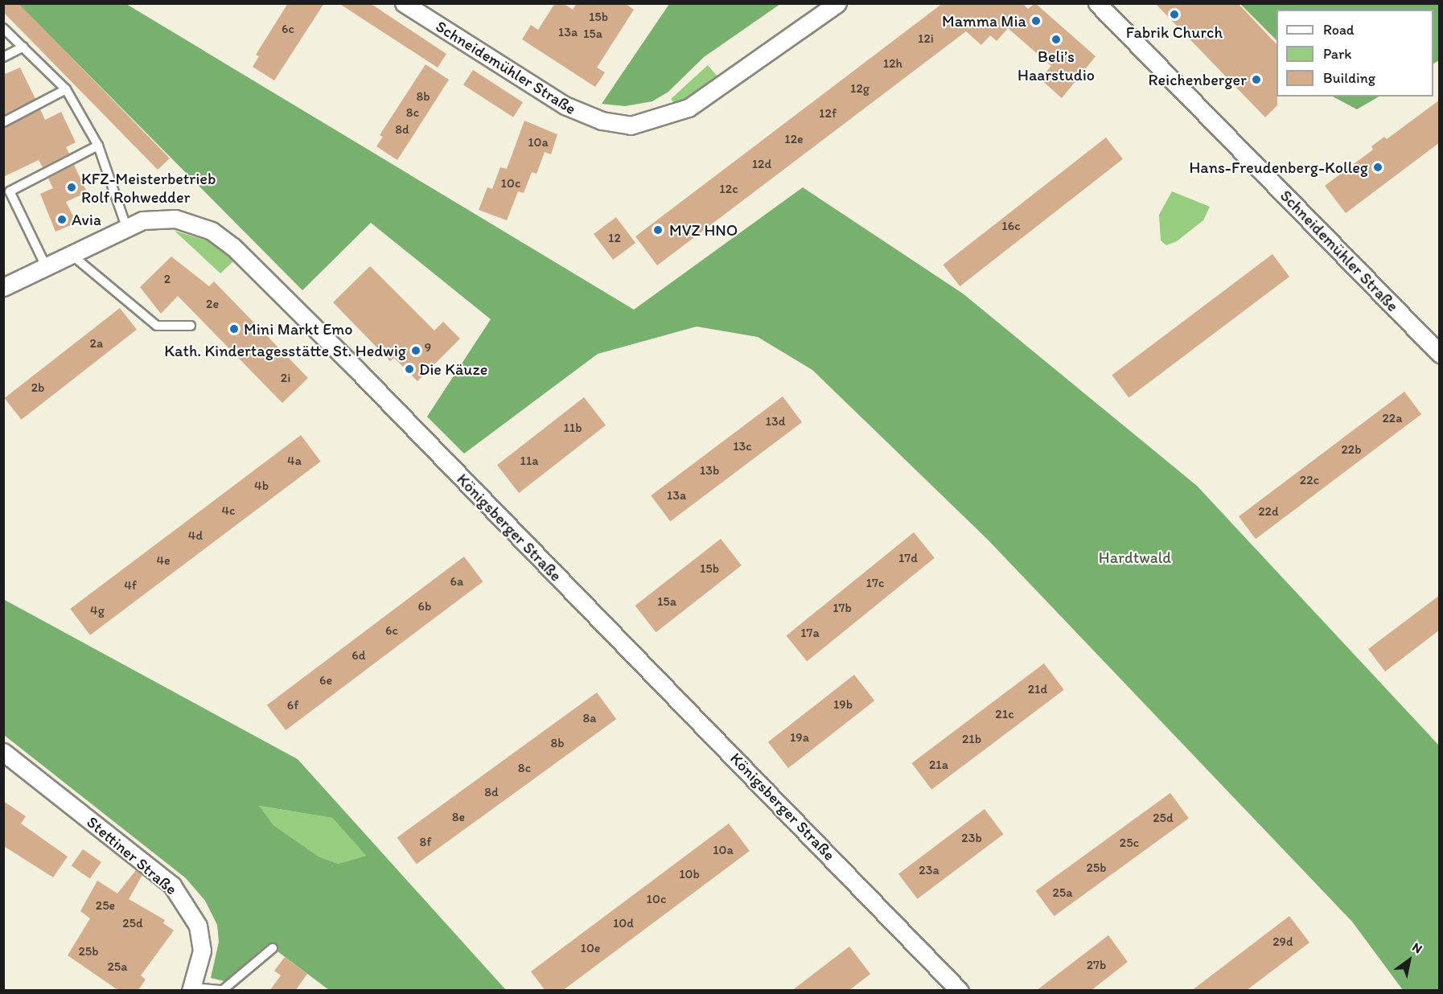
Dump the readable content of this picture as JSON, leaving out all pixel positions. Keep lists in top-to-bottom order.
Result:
{
  "streets": {
    "street": ["Schneidemühler Straße", "Königsberger Straße", "Stettiner Straße"]
  },
  "parks": ["Hardtwald"],
  "places": [
    "Fabrik Church",
    "Mamma Mia",
    "Beli’s Haarstudio",
    "Reichenberger",
    "Hans-Freudenberg-Kolleg",
    "KFZ-Meisterbetrieb Rolf Rohwedder",
    "Avia",
    "MVZ HNO",
    "Mini Markt Emo",
    "Kath. Kindertagesstätte St. Hedwig",
    "Die Käuze"
  ],
  "house_numbers": [
    "15b",
    "6c",
    "13a",
    "15a",
    "12i",
    "12h",
    "12g",
    "8b",
    "8c",
    "12f",
    "8d",
    "12e",
    "10a",
    "12d",
    "10c",
    "12c",
    "16c",
    "12",
    "2",
    "2e",
    "2a",
    "9",
    "2i",
    "2b",
    "22a",
    "13d",
    "11b",
    "13c",
    "22b",
    "4a",
    "11a",
    "13b",
    "22c",
    "4b",
    "13a",
    "4c",
    "22d",
    "4d",
    "17d",
    "4e",
    "15b",
    "6a",
    "17c",
    "4f",
    "15a",
    "6b",
    "17b",
    "4g",
    "6c",
    "17a",
    "6d",
    "6e",
    "21d",
    "19b",
    "6f",
    "21c",
    "8a",
    "19a",
    "21b",
    "8b",
    "21a",
    "8c",
    "8d",
    "8e",
    "25d",
    "23b",
    "8f",
    "25c",
    "10a",
    "25b",
    "23a",
    "10b",
    "25a",
    "10c",
    "25e",
    "25d",
    "10d",
    "29d",
    "10e",
    "25b",
    "27b",
    "25a"
  ],
  "legend": ["Road", "Park", "Building"],
  "north": "top right"
}
